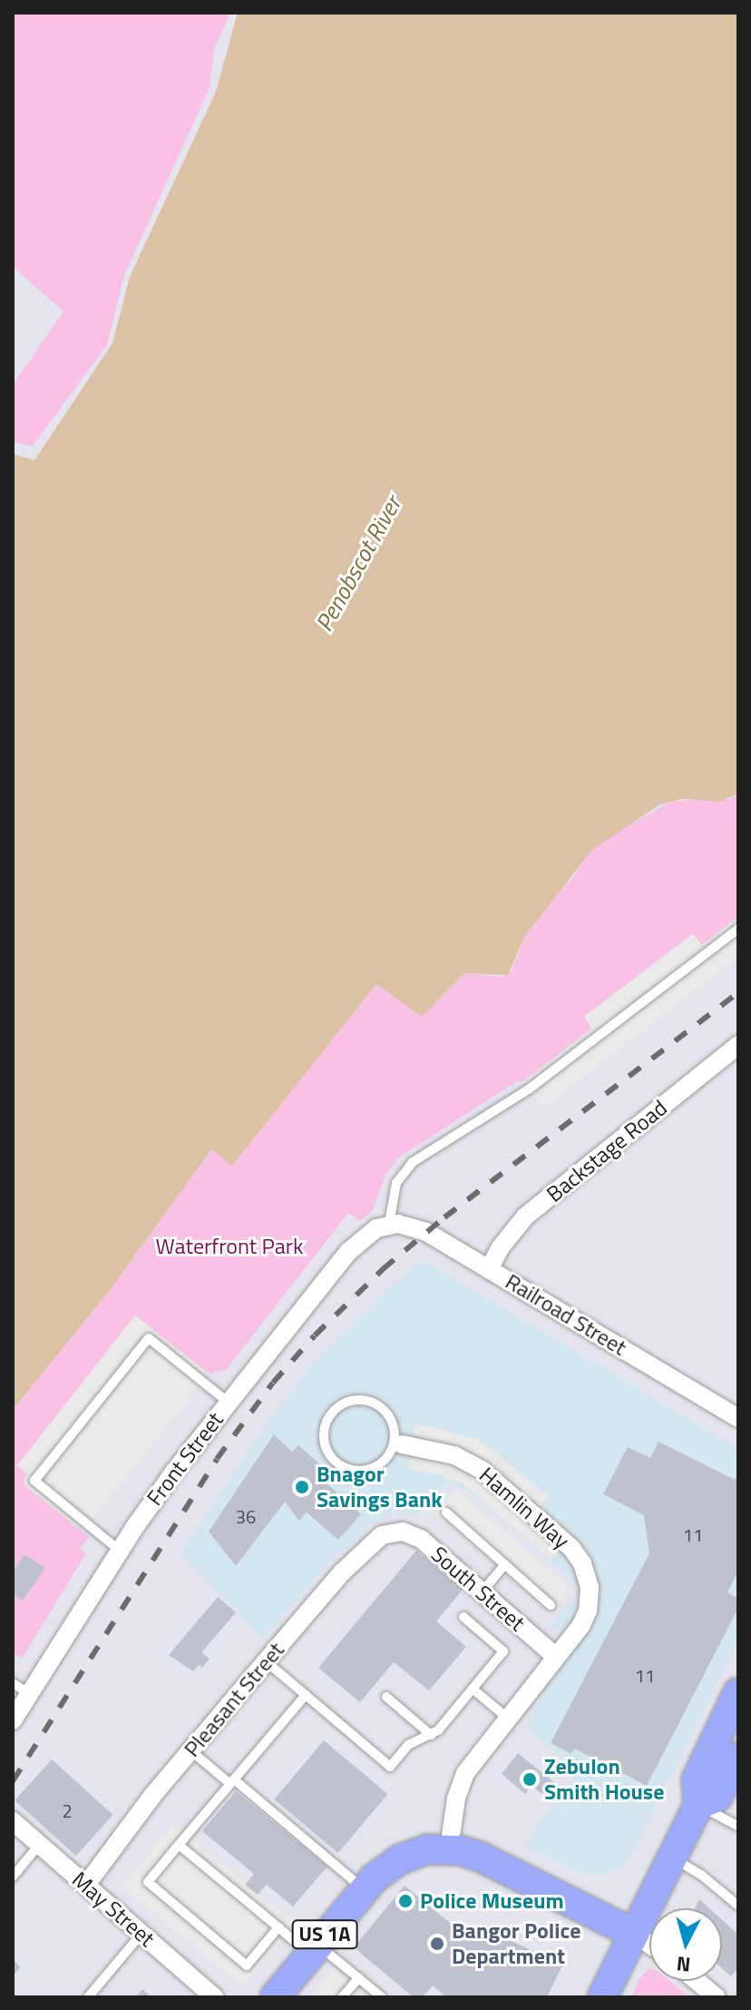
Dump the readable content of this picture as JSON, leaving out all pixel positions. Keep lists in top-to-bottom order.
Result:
{
  "streets": {
    "main road": ["US 1A"],
    "street": [
      "Backstage Road",
      "Railroad Street",
      "Front Street",
      "Hamlin Way",
      "South Street",
      "Pleasant Street",
      "May Street"
    ]
  },
  "crossings": [
    ["Backstage Road", "Railroad Street"],
    ["Railroad Street", "Front Street"],
    ["Hamlin Way", "South Street"],
    ["Hamlin Way", "US 1A"],
    ["South Street", "Pleasant Street"],
    ["Pleasant Street", "May Street"]
  ],
  "water": ["Penobscot River"],
  "parks": ["Waterfront Park"],
  "places": [
    "Bnagor Savings Bank",
    "Zebulon Smith House",
    "Police Museum",
    "Bangor Police Department"
  ],
  "house_numbers": [
    "36",
    "11",
    "11",
    "2"
  ],
  "north": "bottom"
}
